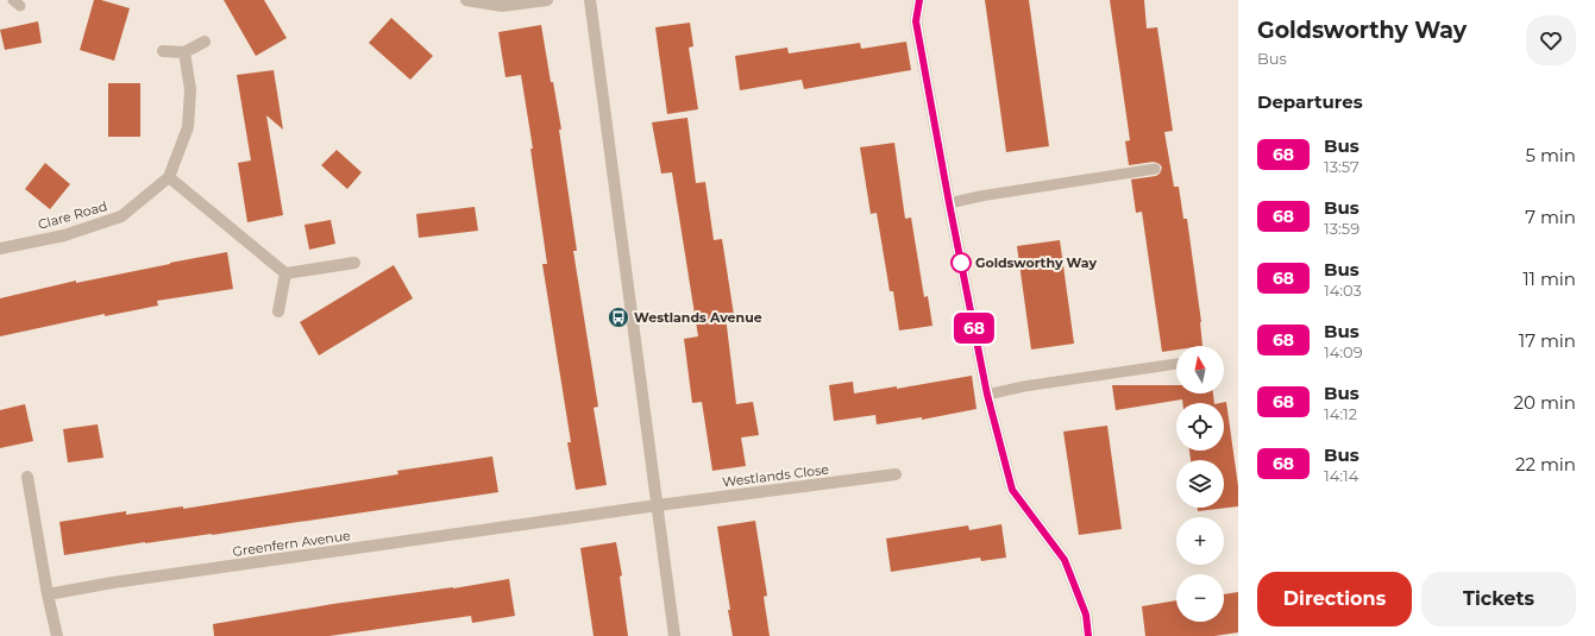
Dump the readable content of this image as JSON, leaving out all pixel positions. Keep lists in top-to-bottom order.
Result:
{
  "streets": {
    "street": ["Clare Road", "Westlands Close", "Greenfern Avenue"]
  },
  "crossings": [
    ["Westlands Close", "Greenfern Avenue"]
  ],
  "places": {
    "other": ["Goldsworthy Way"],
    "bus stop": ["Westlands Avenue"]
  },
  "lines": ["bus line 68"],
  "north": "top",
  "page": {
    "on_map": "68",
    "heading": [
      ["Goldsworthy Way", "Bus"],
      "Departures"
    ],
    "list": [
      {
        "mark": "68",
        "name": "Bus",
        "note": "13:57",
        "value": "5 min"
      },
      {
        "mark": "68",
        "name": "Bus",
        "note": "13:59",
        "value": "7 min"
      },
      {
        "mark": "68",
        "name": "Bus",
        "note": "14:03",
        "value": "11 min"
      },
      {
        "mark": "68",
        "name": "Bus",
        "note": "14:09",
        "value": "17 min"
      },
      {
        "mark": "68",
        "name": "Bus",
        "note": "14:12",
        "value": "20 min"
      },
      {
        "mark": "68",
        "name": "Bus",
        "note": "14:14",
        "value": "22 min"
      }
    ],
    "map_buttons": ["+", "−"],
    "buttons": ["Directions", "Tickets"]
  }
}
